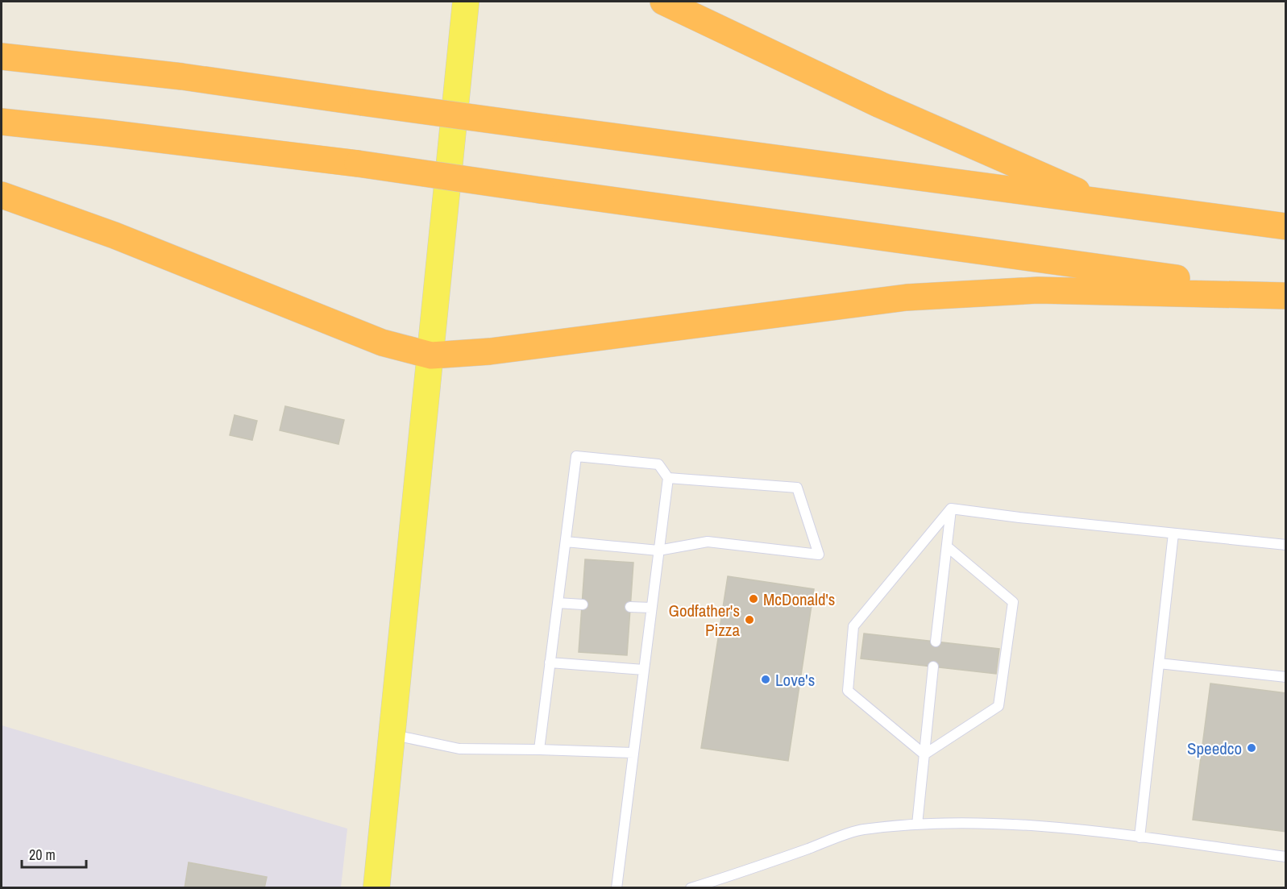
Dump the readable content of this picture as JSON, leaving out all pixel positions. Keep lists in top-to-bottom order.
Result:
{
  "places": [
    "McDonald's",
    "Godfather's Pizza",
    "Love's",
    "Speedco"
  ],
  "scale_bar": "20 m"
}
